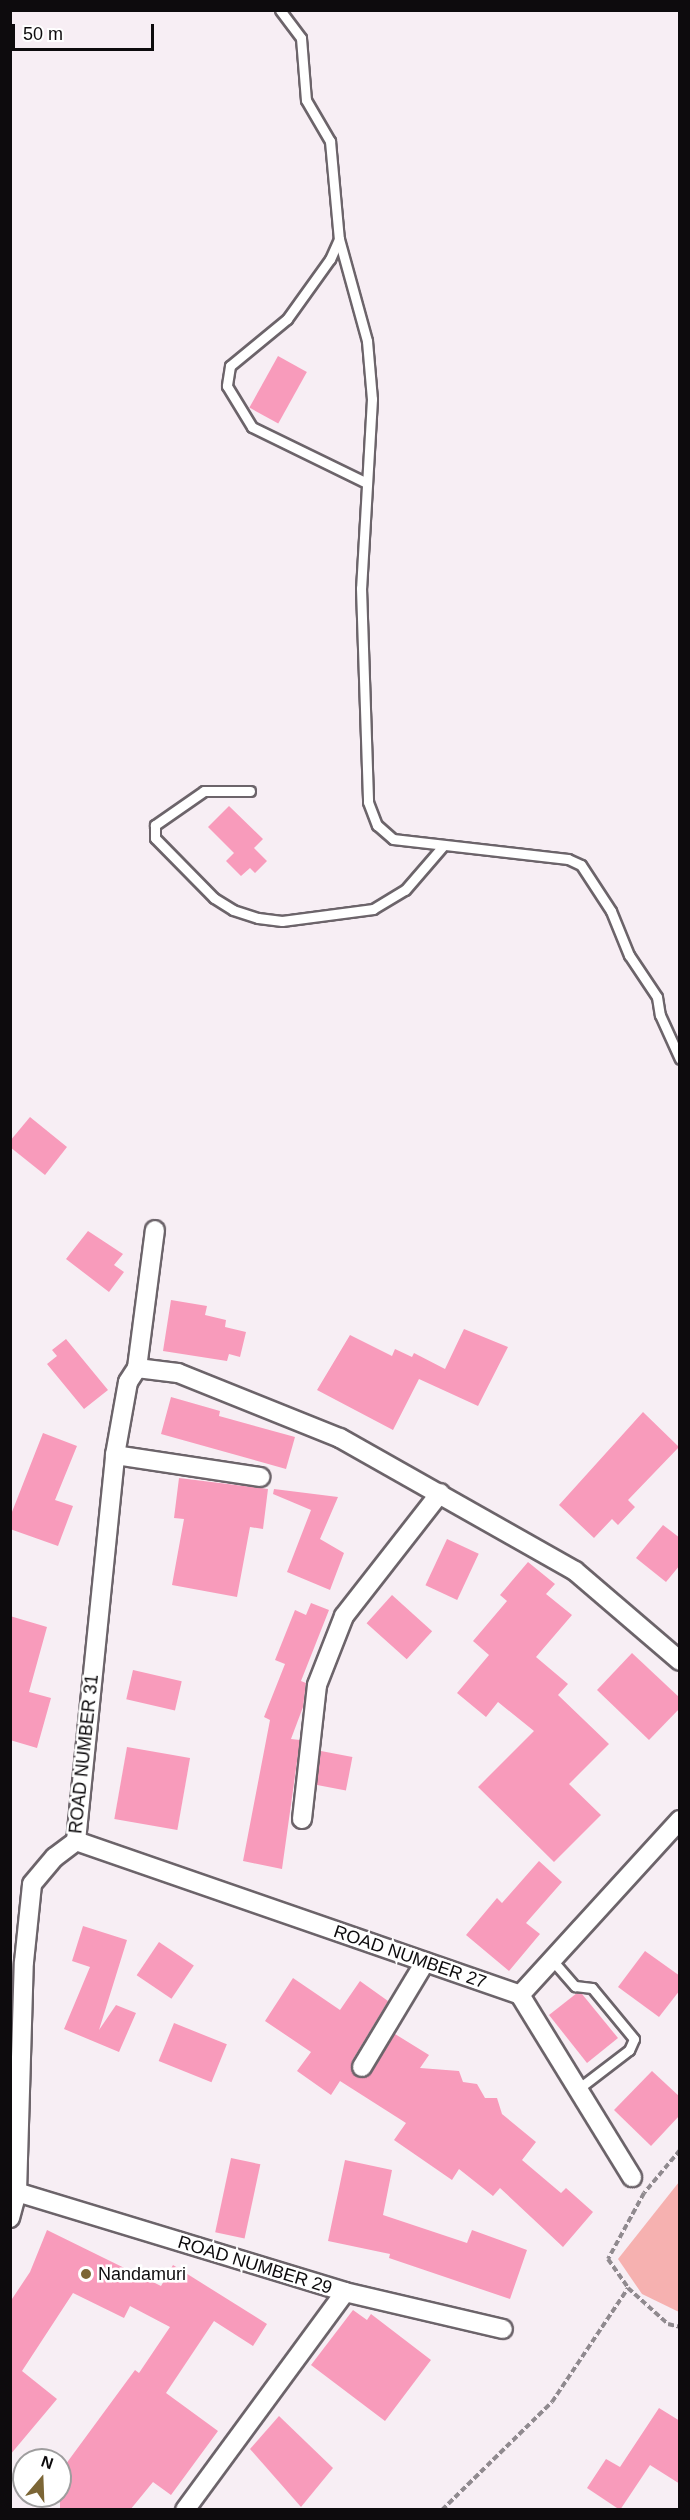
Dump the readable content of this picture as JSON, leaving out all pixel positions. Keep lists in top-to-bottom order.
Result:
{
  "streets": {
    "street": ["ROAD NUMBER 31", "ROAD NUMBER 27", "ROAD NUMBER 29"]
  },
  "crossings": [
    ["ROAD NUMBER 31", "ROAD NUMBER 27"],
    ["ROAD NUMBER 31", "ROAD NUMBER 29"]
  ],
  "places": ["Nandamuri"],
  "scale_bar": "50 m",
  "north": "top"
}
